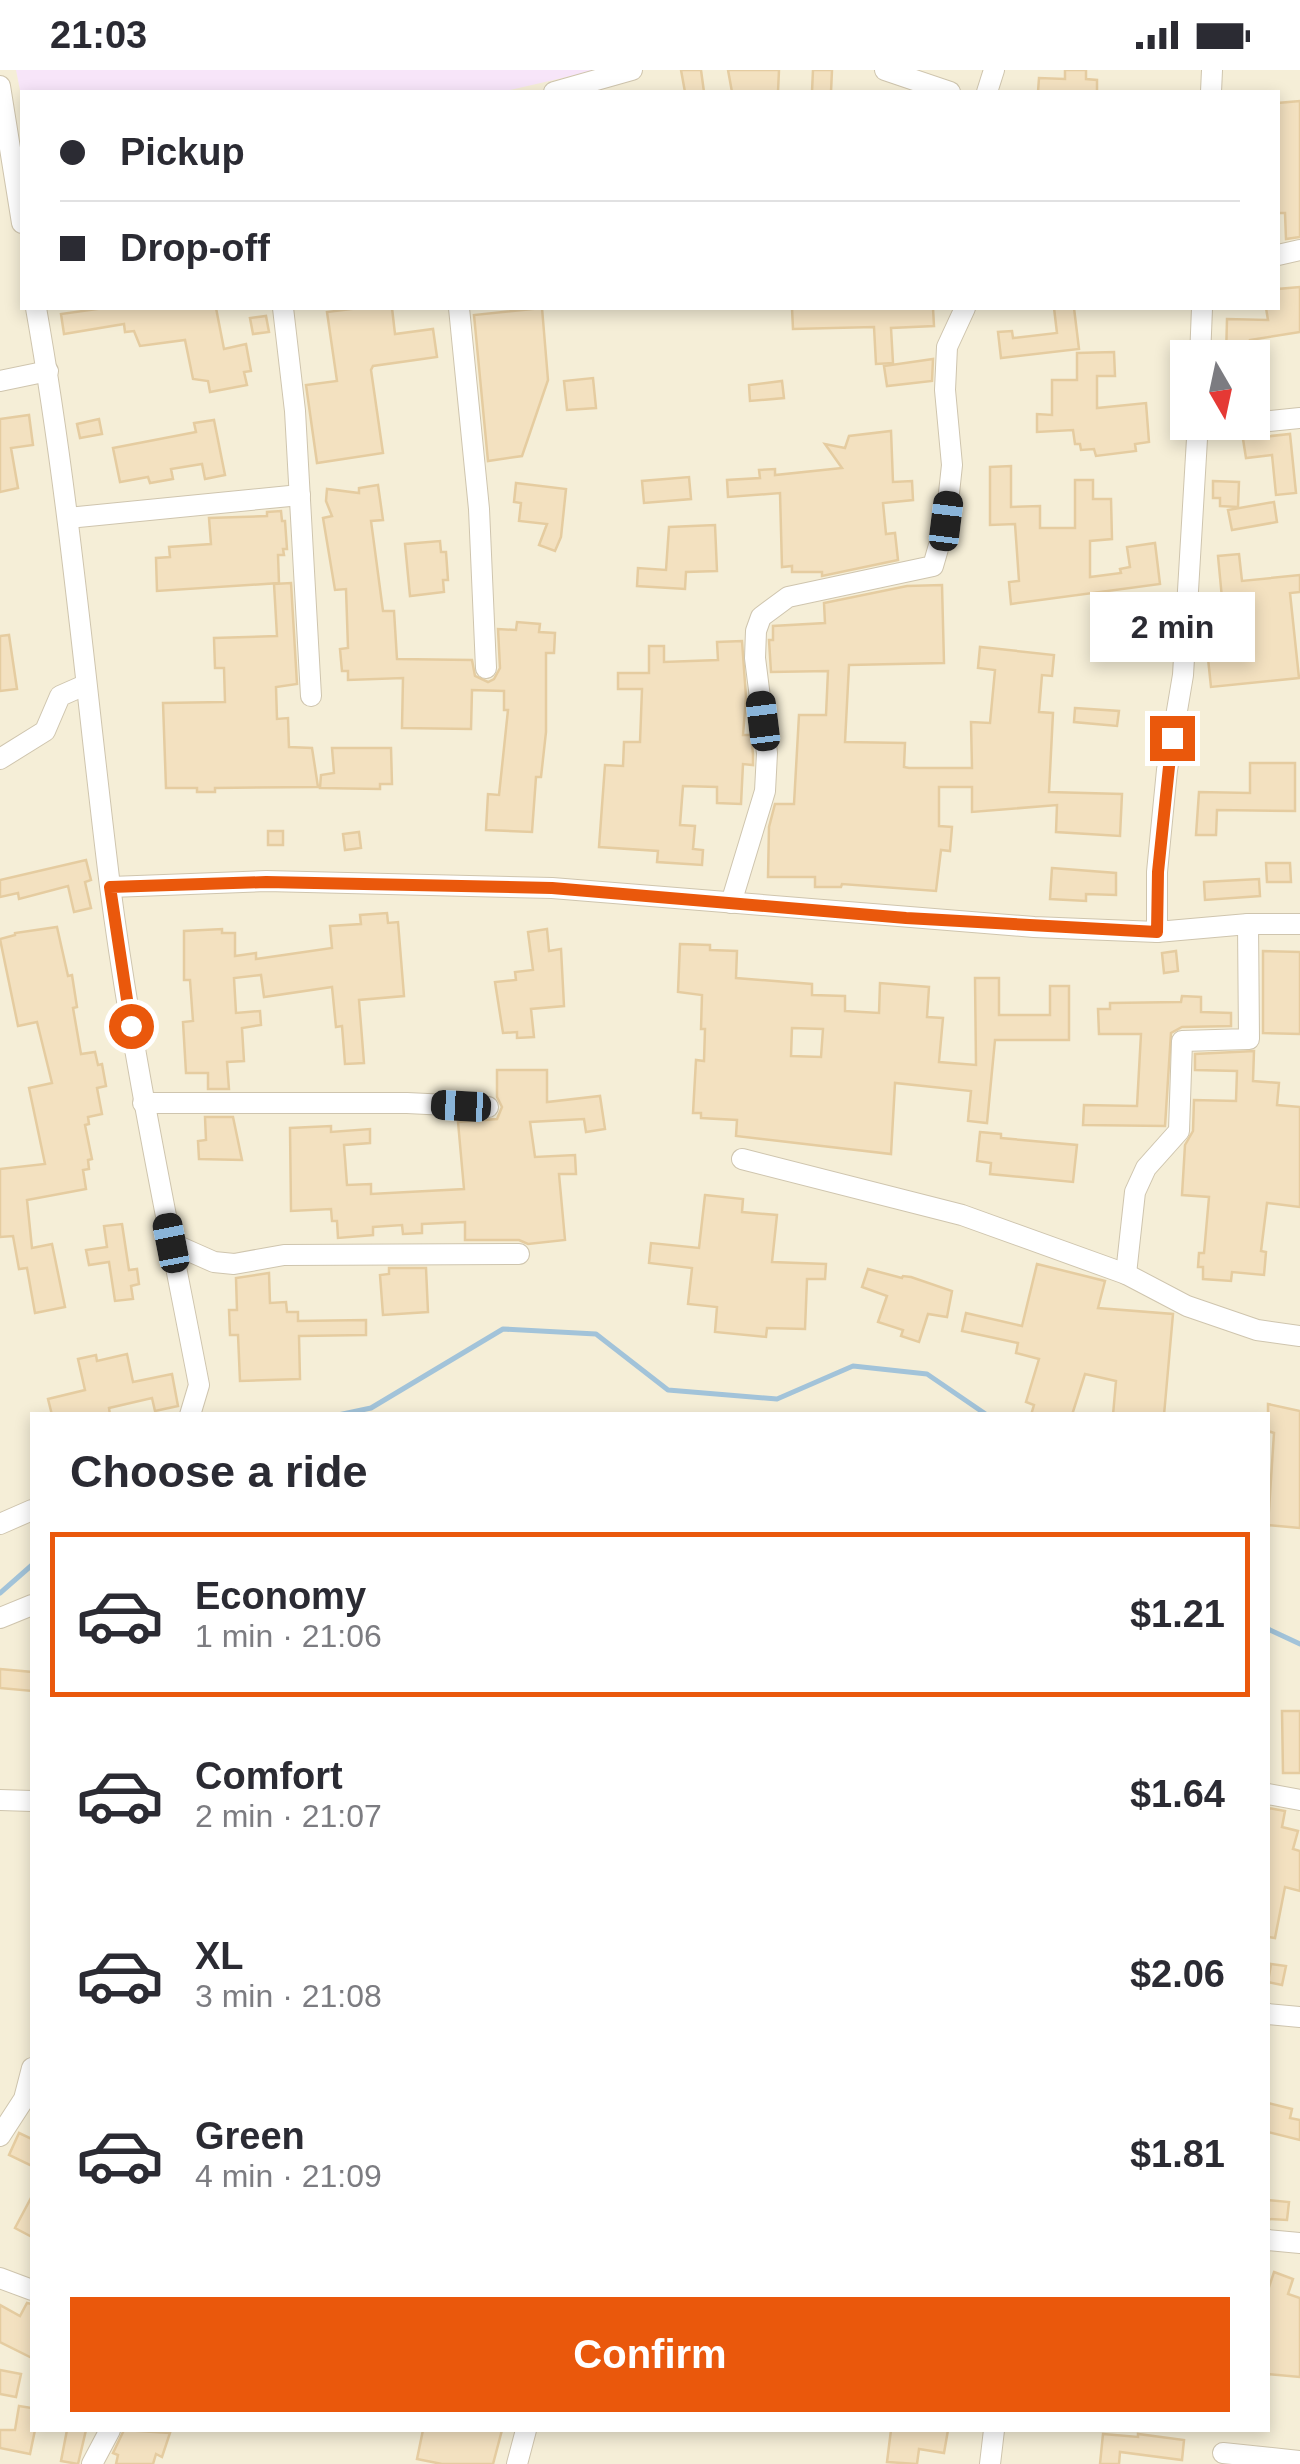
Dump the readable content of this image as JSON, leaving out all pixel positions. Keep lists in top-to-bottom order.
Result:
{
  "north": "bottom",
  "page": {
    "status": "21:03",
    "banner": ["Pickup", "Drop-off"],
    "bubble": "2 min",
    "heading": "Choose a ride",
    "list": [
      {
        "name": "Economy",
        "note": "1 min · 21:06",
        "value": "$1.21"
      },
      {
        "name": "Comfort",
        "note": "2 min · 21:07",
        "value": "$1.64"
      },
      {
        "name": "XL",
        "note": "3 min · 21:08",
        "value": "$2.06"
      },
      {
        "name": "Green",
        "note": "4 min · 21:09",
        "value": "$1.81"
      }
    ],
    "buttons": "Confirm"
  }
}
